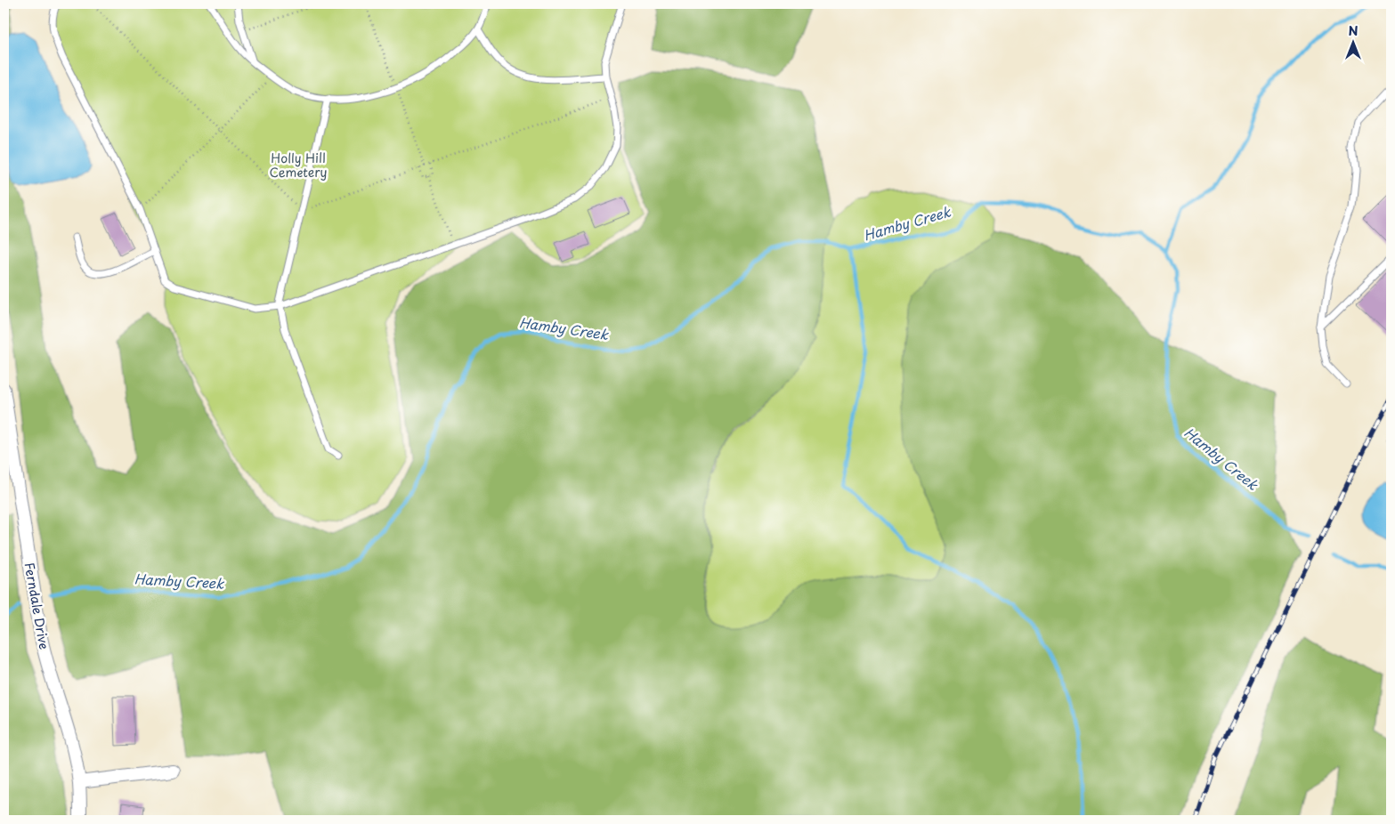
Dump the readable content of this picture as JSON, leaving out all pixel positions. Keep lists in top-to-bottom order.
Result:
{
  "streets": {
    "street": ["Ferndale Drive"]
  },
  "water": ["Hamby Creek"],
  "parks": ["Holly Hill Cemetery"],
  "north": "top"
}
